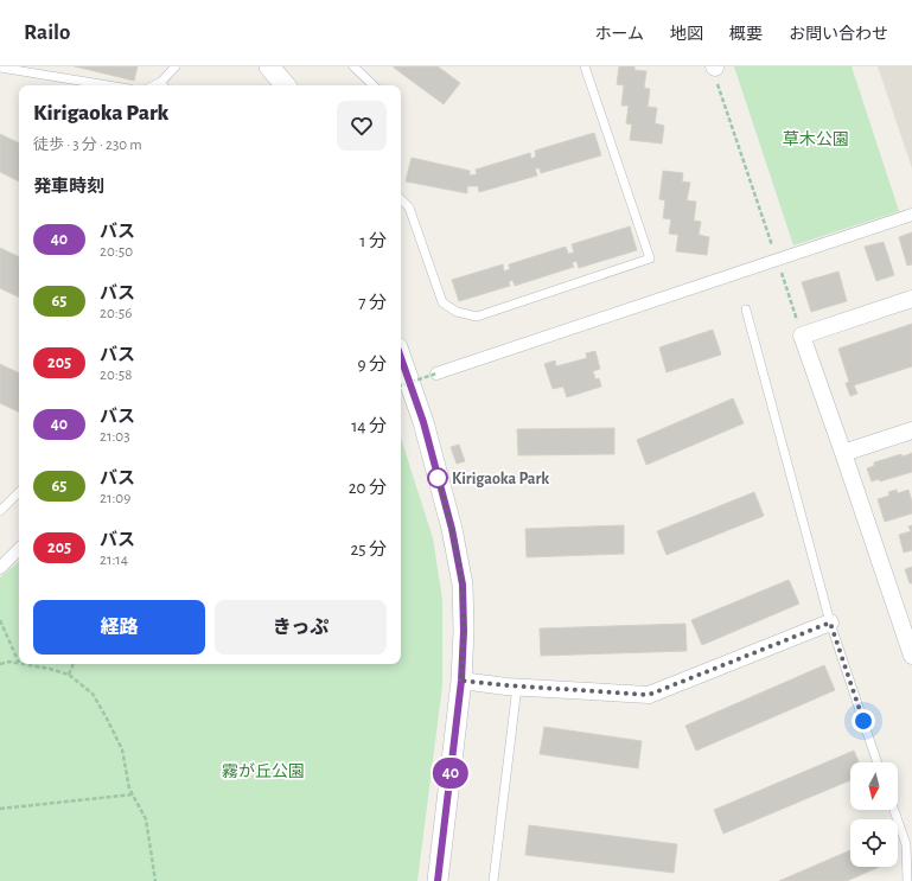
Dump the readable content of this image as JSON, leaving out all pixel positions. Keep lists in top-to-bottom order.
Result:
{
  "parks": ["草木公園", "霧が丘公園"],
  "places": ["Kirigaoka Park"],
  "lines": ["bus line 40"],
  "north": "bottom",
  "page": {
    "header": "Railo",
    "nav": [
      "ホーム",
      "地図",
      "概要",
      "お問い合わせ"
    ],
    "on_map": "40",
    "heading": [
      ["Kirigaoka Park", "徒歩 · 3 分 · 230 m"],
      "発車時刻"
    ],
    "list": [
      {
        "mark": "40",
        "name": "バス",
        "note": "20:50",
        "value": "1 分"
      },
      {
        "mark": "65",
        "name": "バス",
        "note": "20:56",
        "value": "7 分"
      },
      {
        "mark": "205",
        "name": "バス",
        "note": "20:58",
        "value": "9 分"
      },
      {
        "mark": "40",
        "name": "バス",
        "note": "21:03",
        "value": "14 分"
      },
      {
        "mark": "65",
        "name": "バス",
        "note": "21:09",
        "value": "20 分"
      },
      {
        "mark": "205",
        "name": "バス",
        "note": "21:14",
        "value": "25 分"
      }
    ],
    "buttons": ["経路", "きっぷ"]
  }
}
